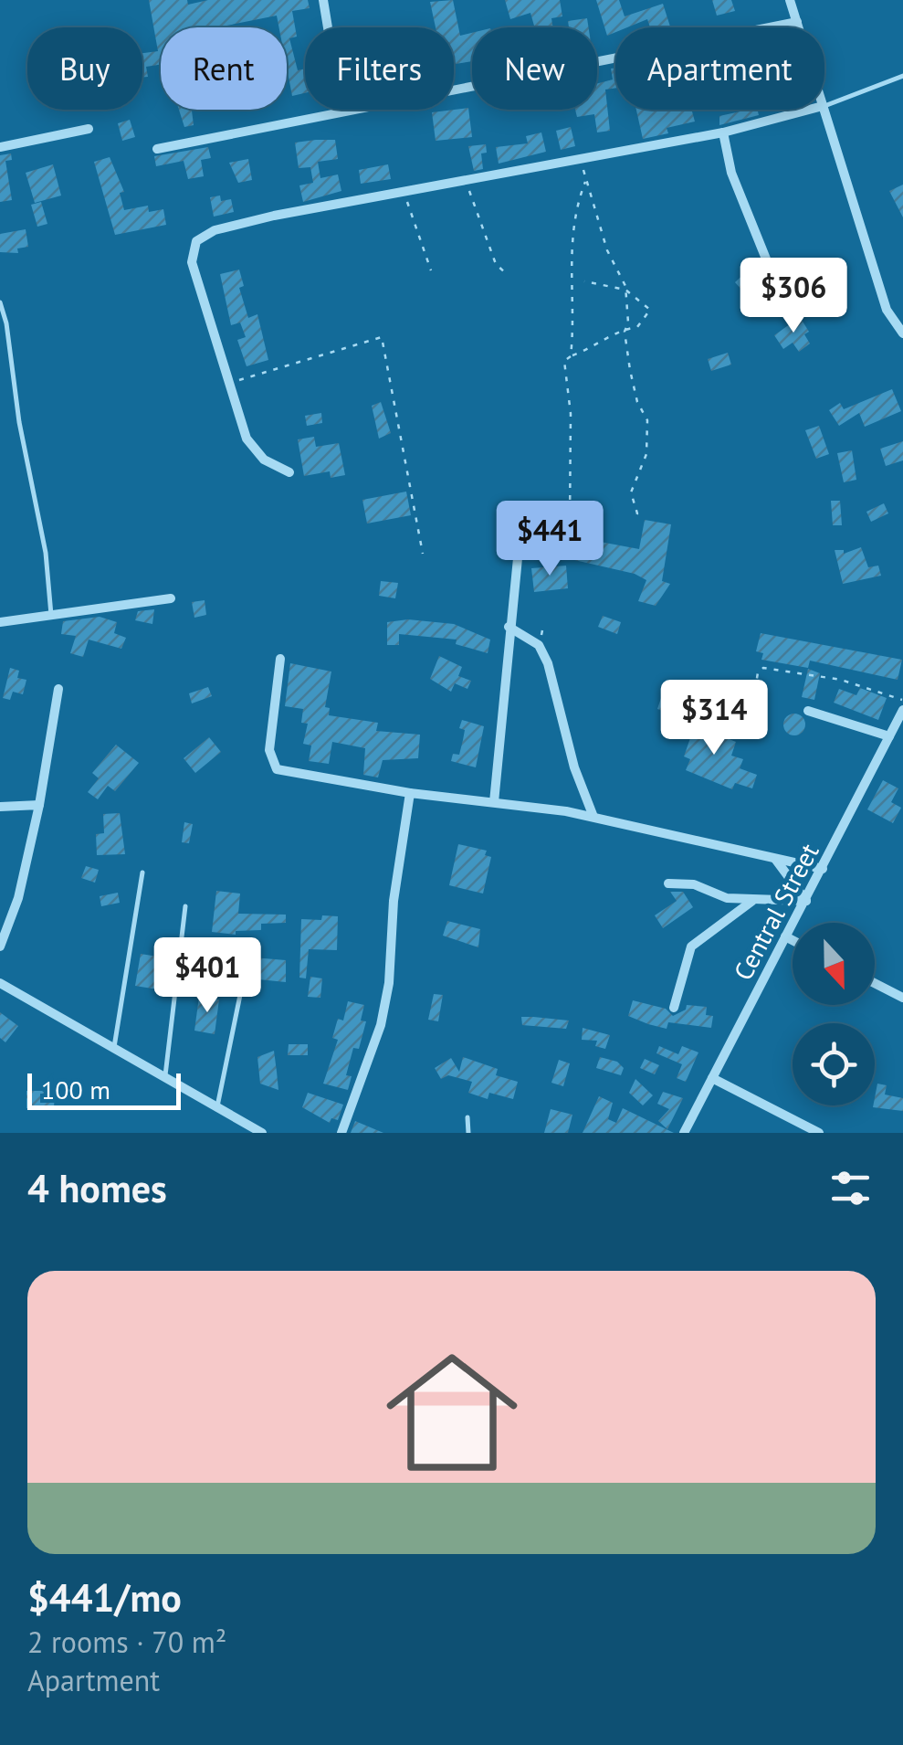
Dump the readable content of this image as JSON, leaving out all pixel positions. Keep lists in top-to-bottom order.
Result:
{
  "streets": {
    "street": ["Central Street"]
  },
  "scale_bar": "100 m",
  "north": "bottom",
  "page": {
    "chip": [
      "Buy",
      "Rent",
      "Filters",
      "New",
      "Apartment"
    ],
    "price": [
      "$306",
      "$441",
      "$314",
      "$401"
    ],
    "scale": "100 m",
    "heading": "4 homes",
    "list": [
      {
        "name": "$441/mo",
        "note": "2 rooms · 70 m² · Apartment"
      }
    ]
  }
}
